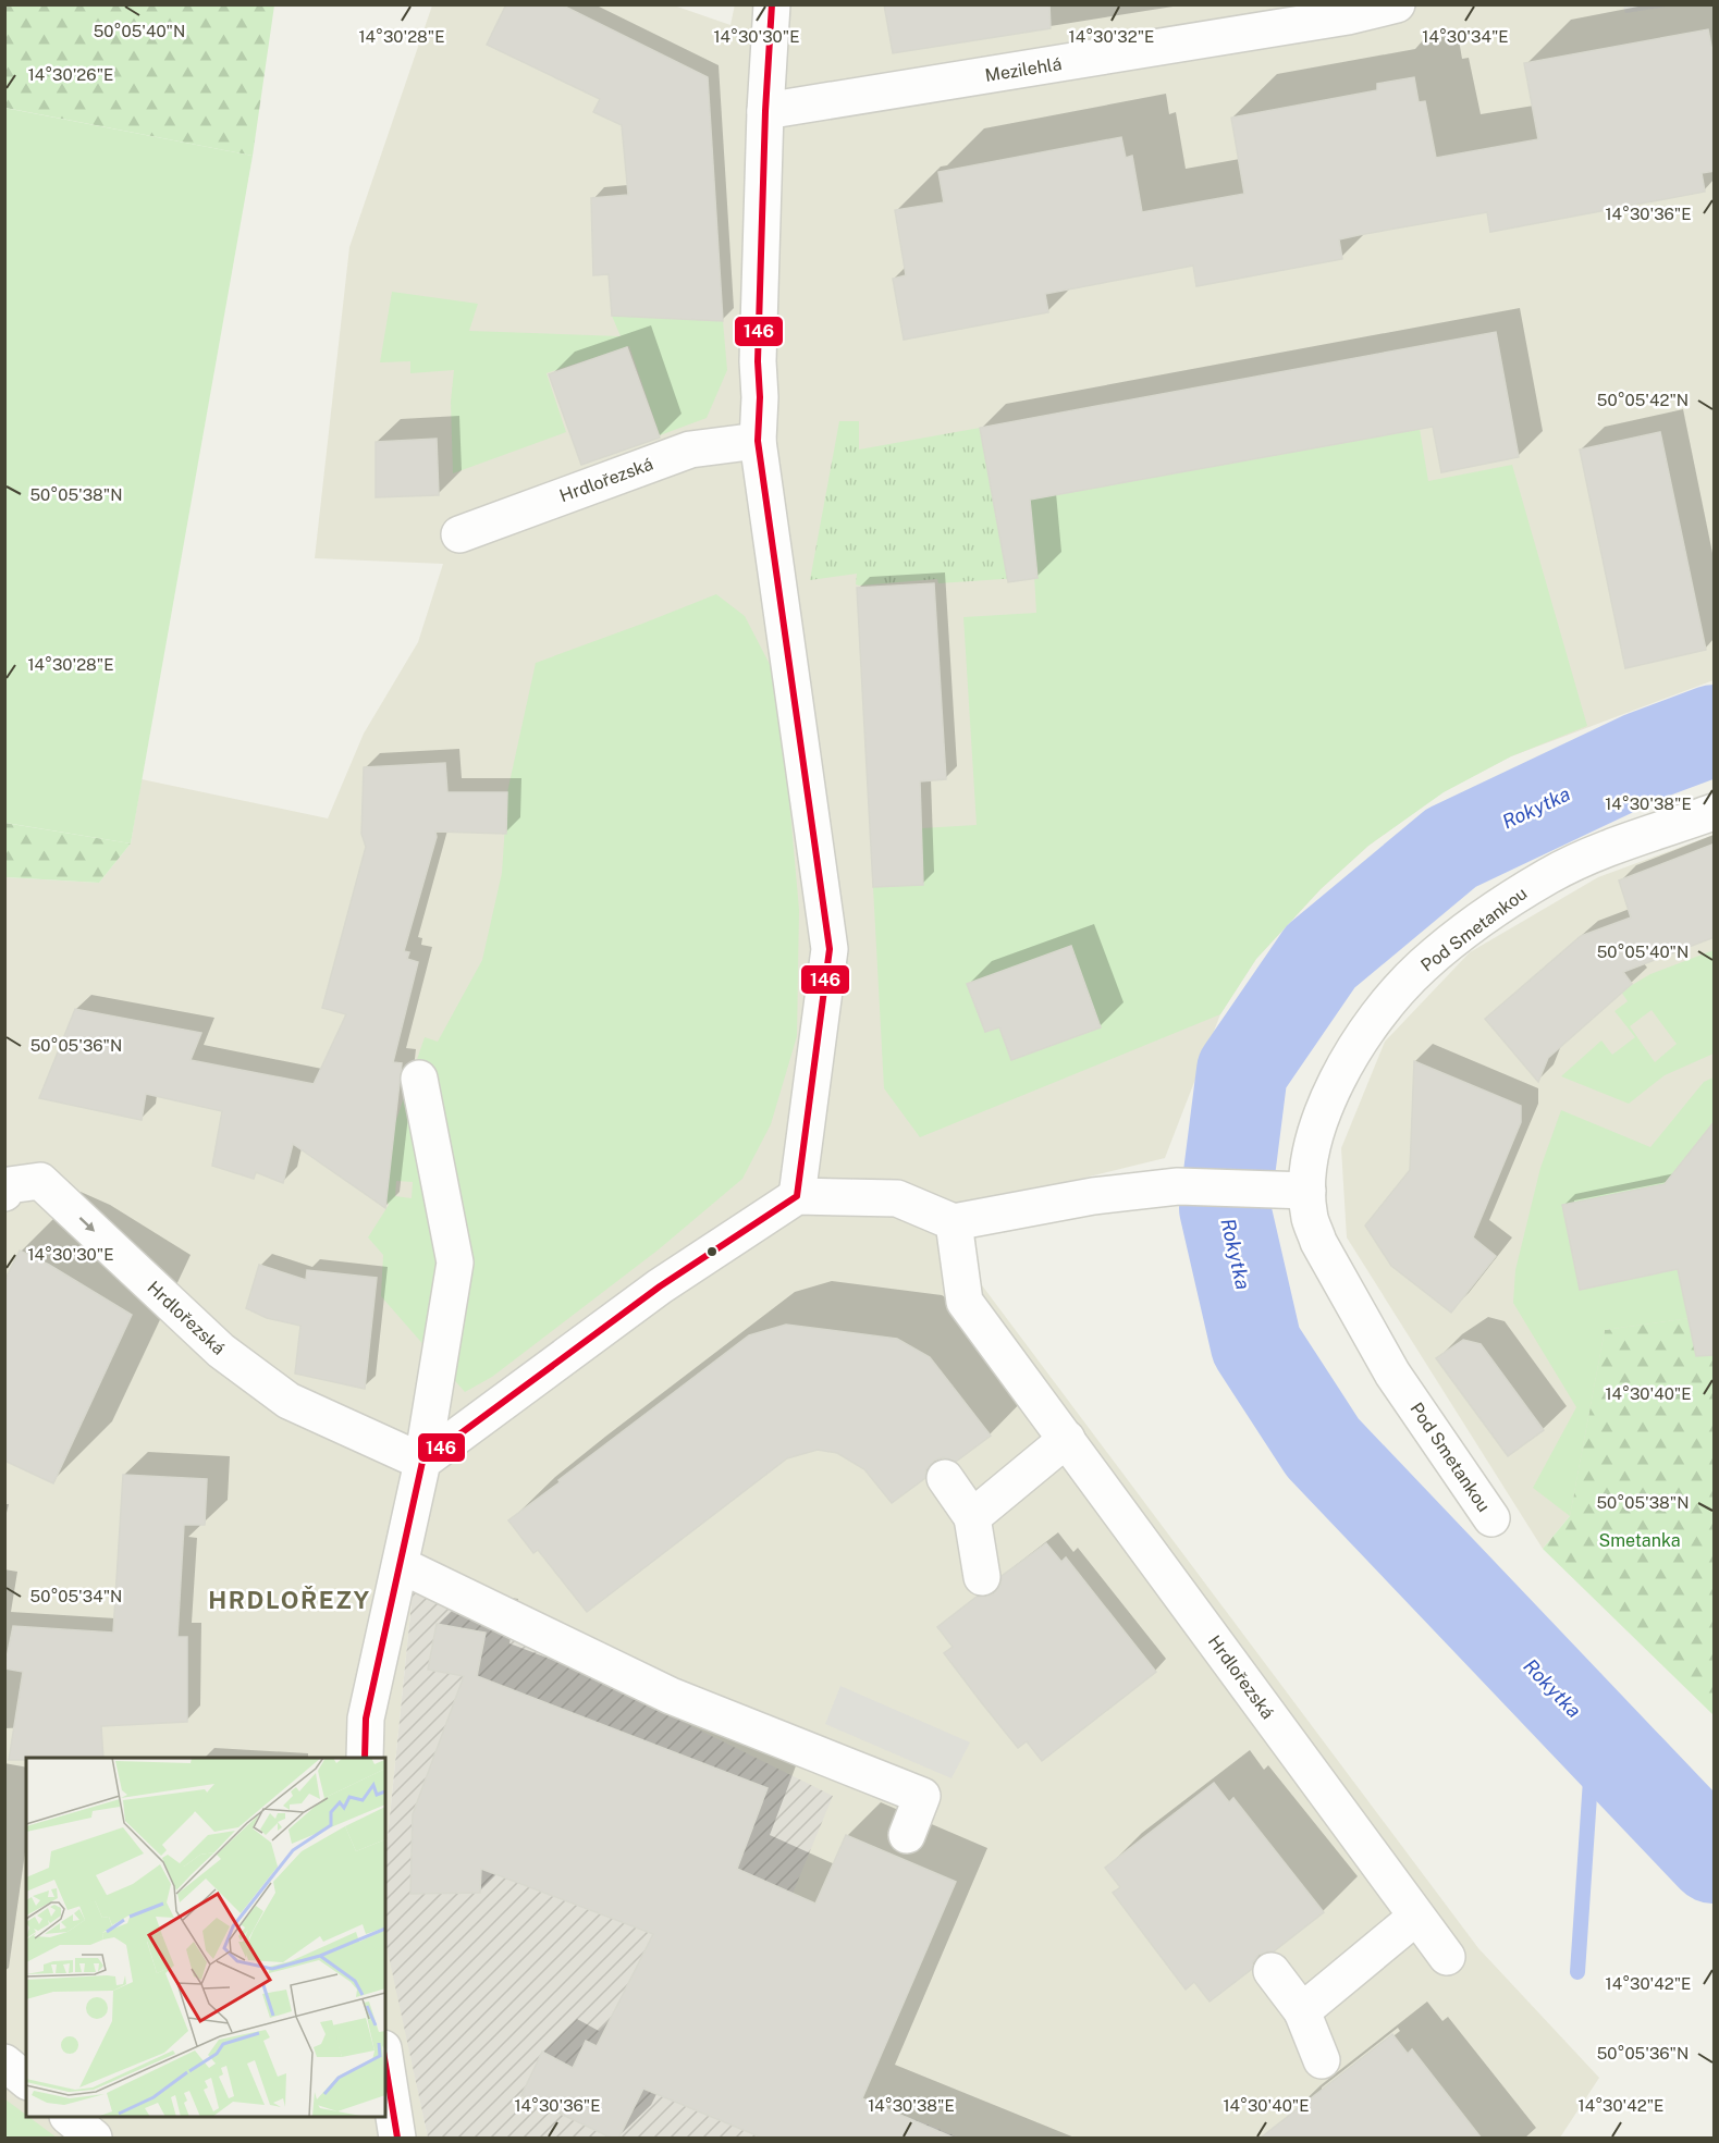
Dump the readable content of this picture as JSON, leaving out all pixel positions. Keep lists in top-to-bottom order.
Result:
{
  "streets": {
    "street": ["Mezilehlá", "Hrdlořezská", "Pod Smetankou"]
  },
  "districts": ["HRDLOŘEZY"],
  "water": ["Rokytka"],
  "parks": ["Smetanka"],
  "lines": ["transit line 146"],
  "coordinates": [
    "50°05'40\"N",
    "14°30'28\"E",
    "14°30'30\"E",
    "14°30'32\"E",
    "14°30'34\"E",
    "14°30'26\"E",
    "14°30'36\"E",
    "50°05'42\"N",
    "50°05'38\"N",
    "14°30'38\"E",
    "50°05'36\"N",
    "14°30'40\"E",
    "50°05'34\"N",
    "14°30'42\"E"
  ]
}
